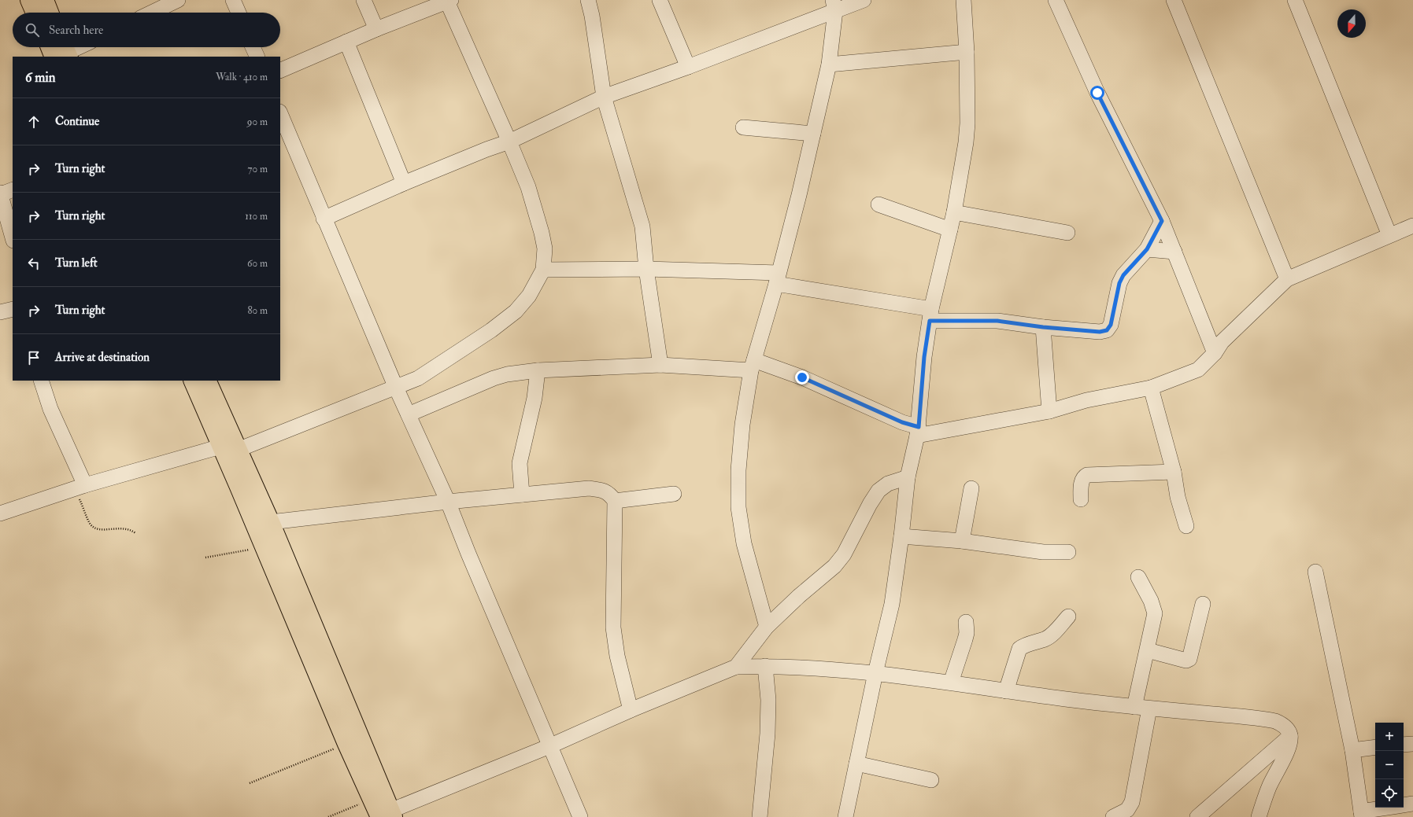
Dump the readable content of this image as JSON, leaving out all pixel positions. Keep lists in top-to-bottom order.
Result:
{
  "north": "bottom",
  "page": {
    "search": "Search here",
    "heading": ["6 min", "Walk · 410 m"],
    "list": [
      ["Continue", "90 m"],
      ["Turn right", "70 m"],
      ["Turn right", "110 m"],
      ["Turn left", "60 m"],
      ["Turn right", "80 m"],
      "Arrive at destination"
    ],
    "map_buttons": ["+", "−"]
  }
}
